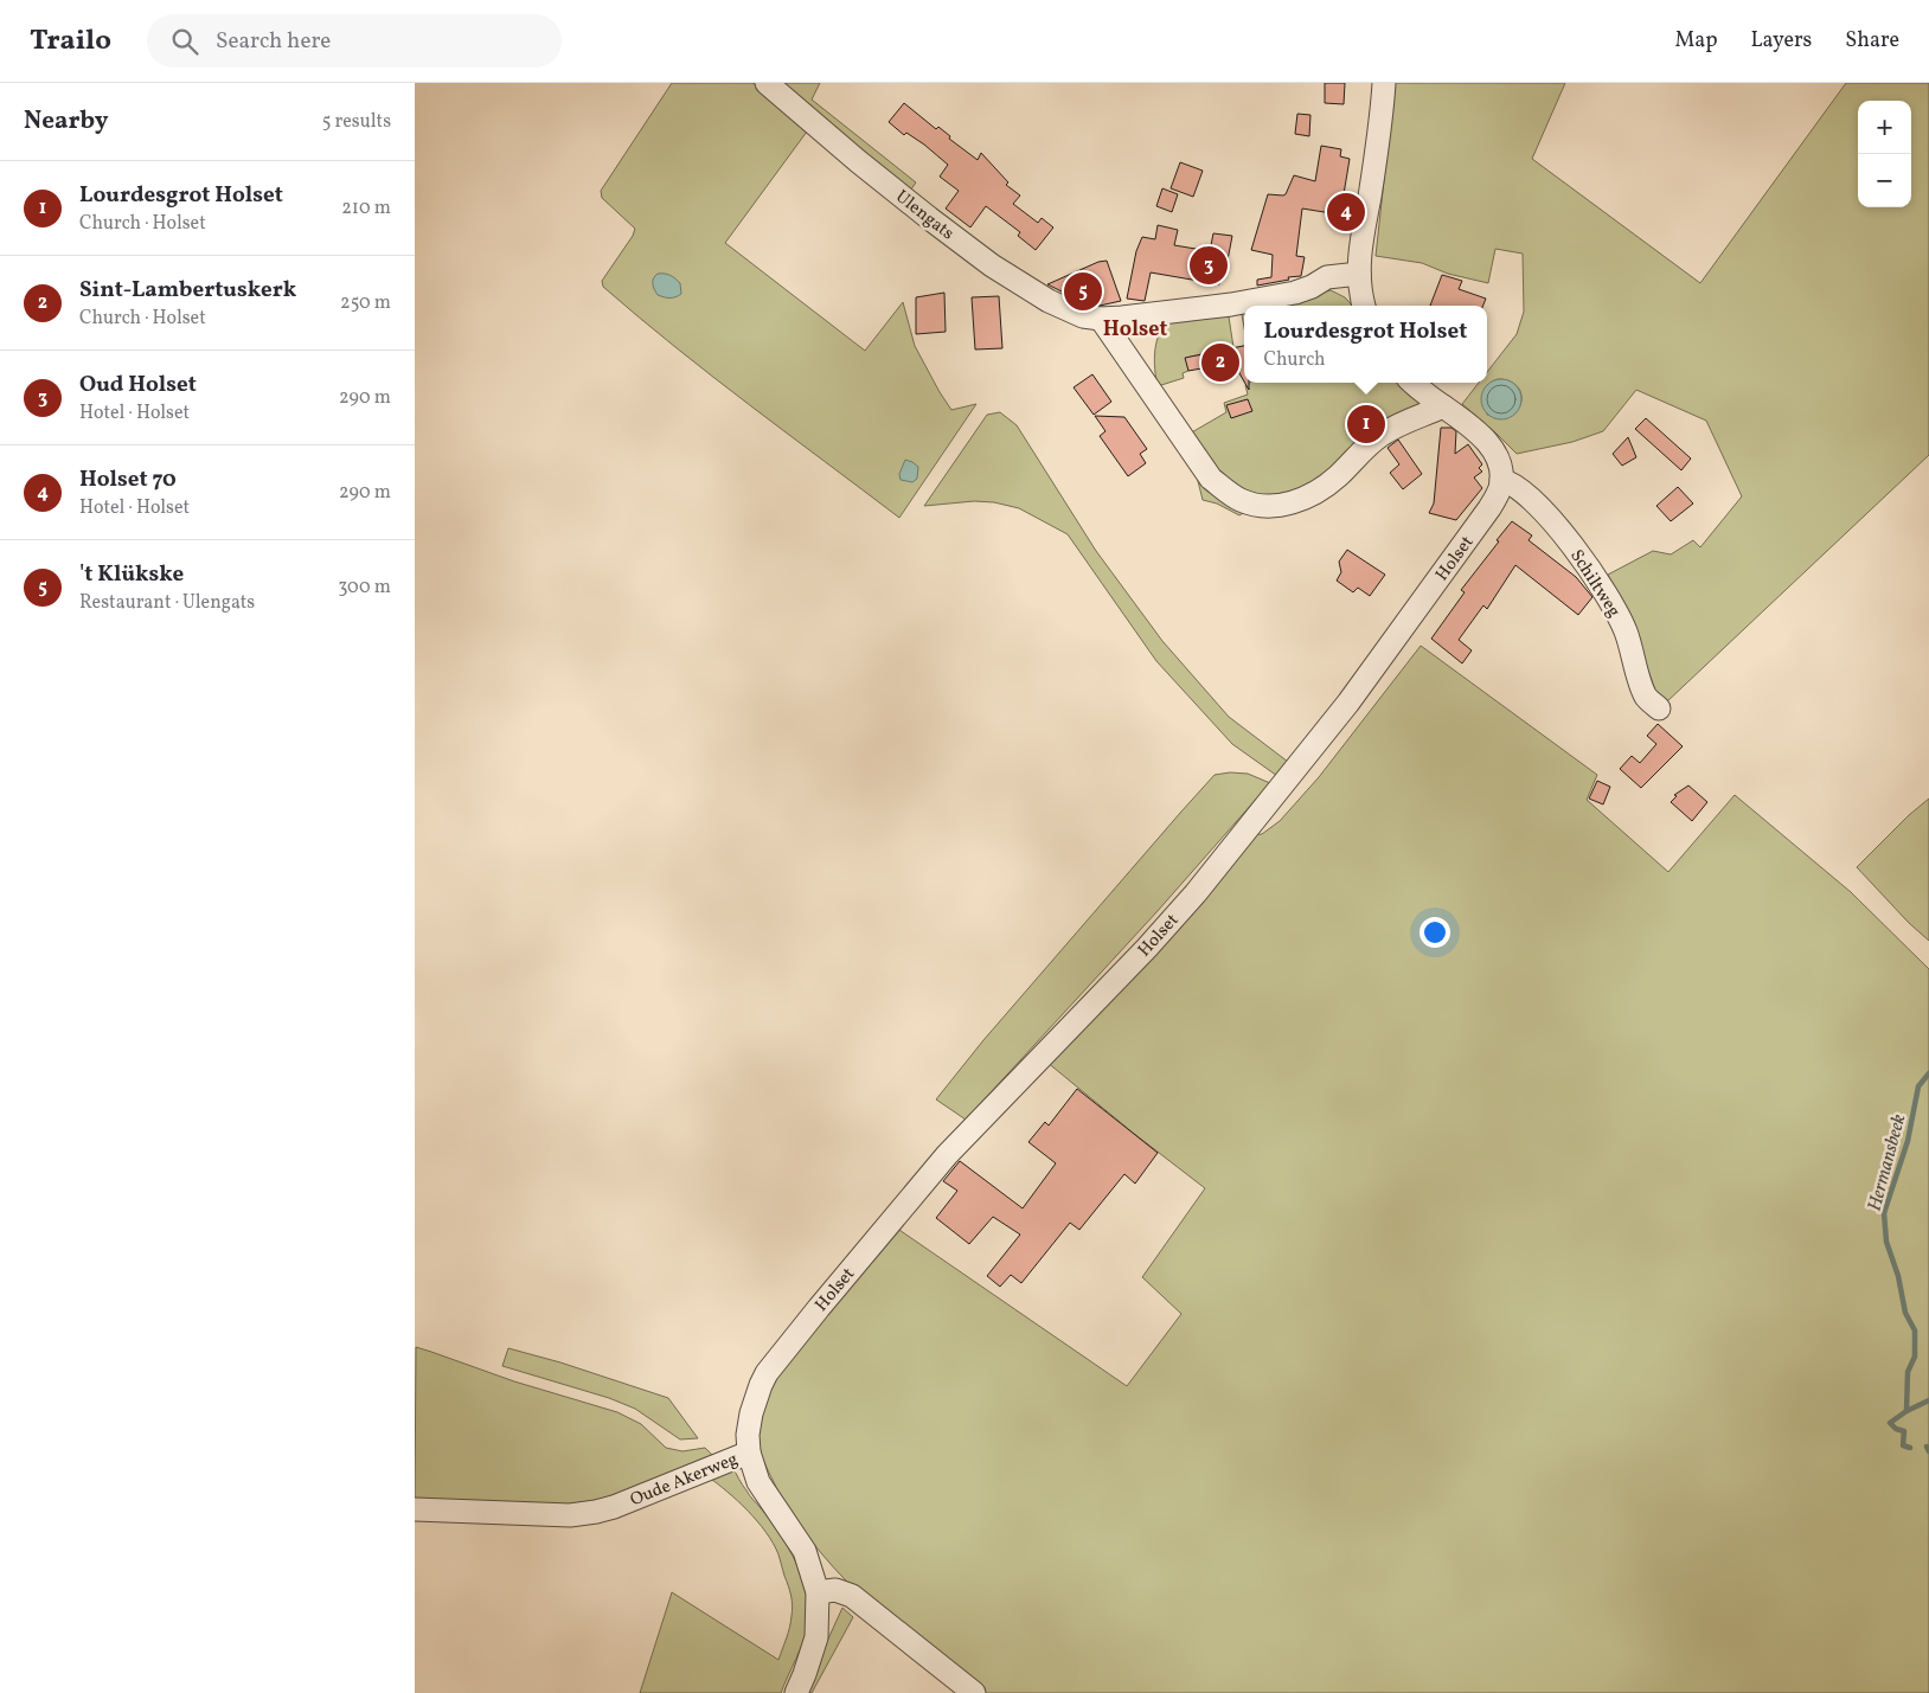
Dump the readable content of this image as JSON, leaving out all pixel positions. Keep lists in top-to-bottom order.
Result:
{
  "streets": {
    "street": [
      "Ulengats",
      "Holset",
      "Schiltweg",
      "Oude Akerweg"
    ]
  },
  "crossings": [
    ["Holset", "Schiltweg"],
    ["Holset", "Oude Akerweg"]
  ],
  "districts": ["Holset"],
  "water": ["Hermansbeek"],
  "page": {
    "header": "Trailo",
    "search": "Search here",
    "nav": ["Map", "Layers", "Share"],
    "heading": ["Nearby", "5 results"],
    "map_buttons": ["+", "−"],
    "list": [
      {
        "mark": "1",
        "name": "Lourdesgrot Holset",
        "note": "Church · Holset",
        "value": "210 m"
      },
      {
        "mark": "2",
        "name": "Sint-Lambertuskerk",
        "note": "Church · Holset",
        "value": "250 m"
      },
      {
        "mark": "3",
        "name": "Oud Holset",
        "note": "Hotel · Holset",
        "value": "290 m"
      },
      {
        "mark": "4",
        "name": "Holset 70",
        "note": "Hotel · Holset",
        "value": "290 m"
      },
      {
        "mark": "5",
        "name": "'t Klükske",
        "note": "Restaurant · Ulengats",
        "value": "300 m"
      }
    ],
    "pins": [
      "4",
      "3",
      "5",
      "2",
      "1"
    ],
    "popup": ["Lourdesgrot Holset", "Church"]
  }
}
